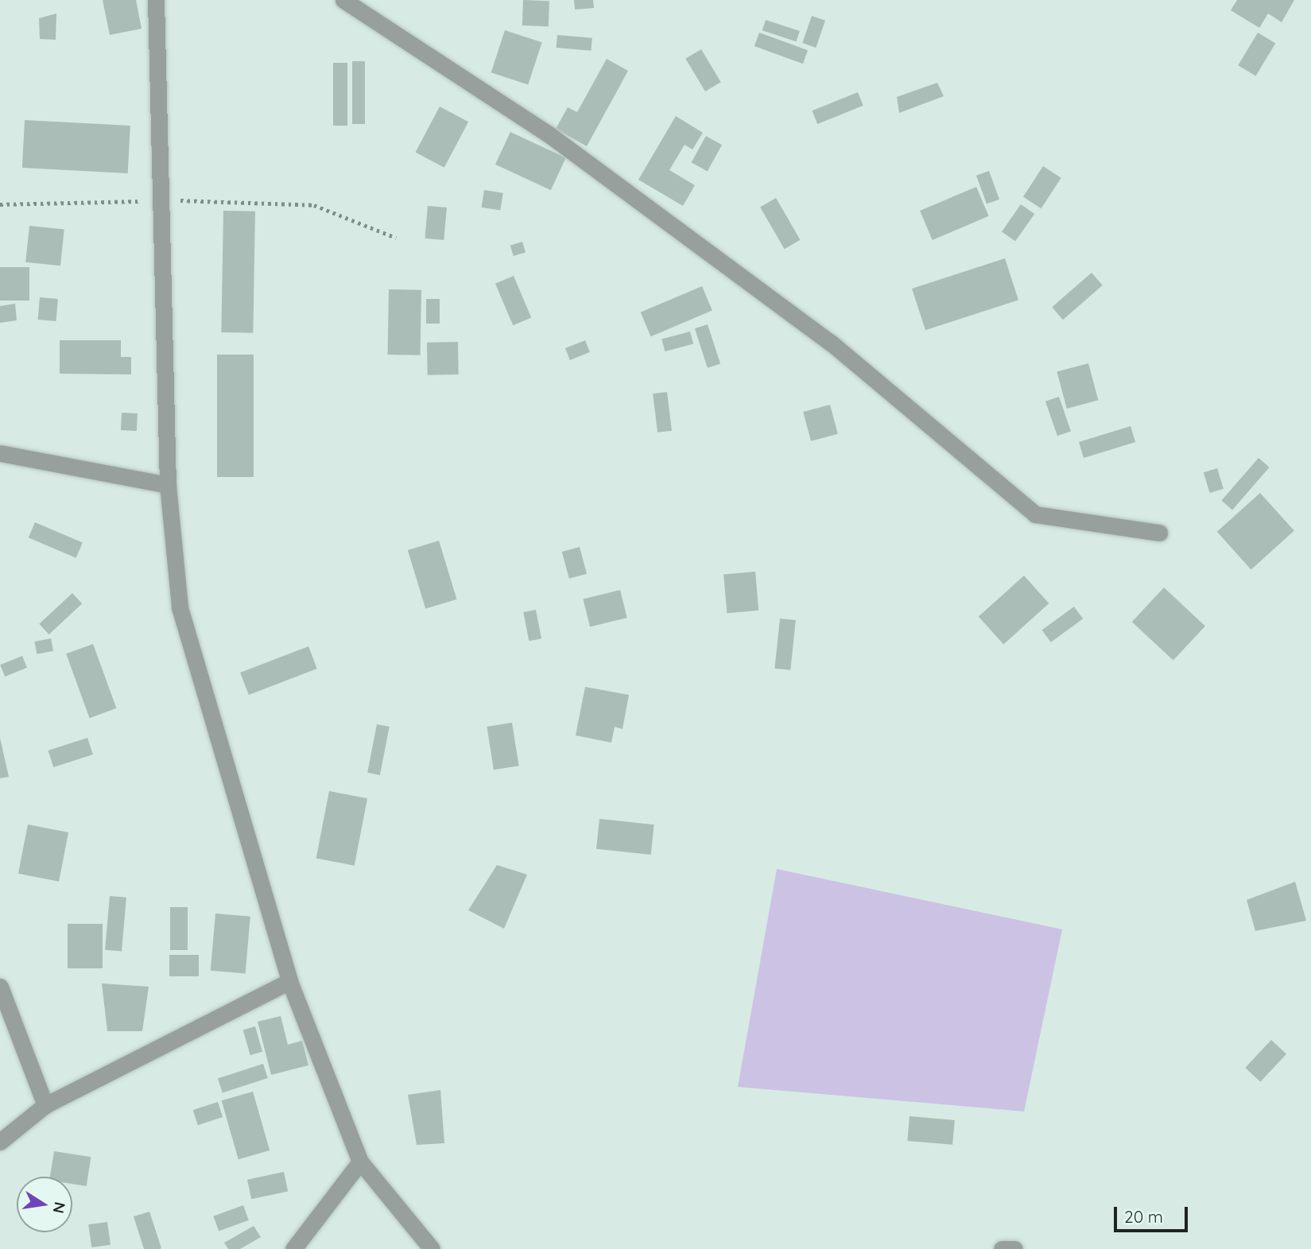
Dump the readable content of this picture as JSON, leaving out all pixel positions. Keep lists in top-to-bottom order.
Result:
{
  "scale_bar": "20 m",
  "north": "right"
}
